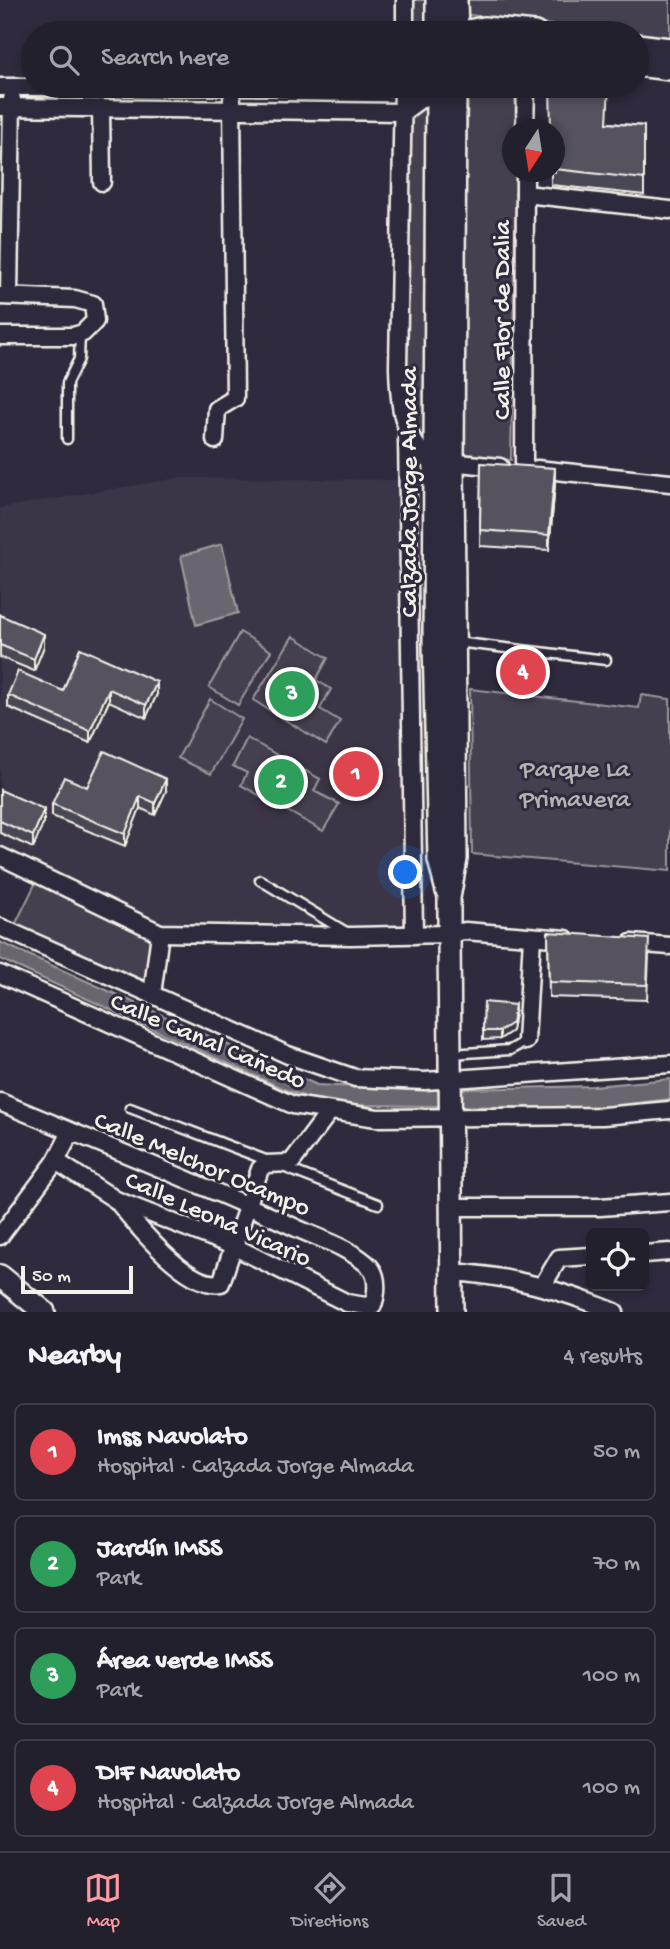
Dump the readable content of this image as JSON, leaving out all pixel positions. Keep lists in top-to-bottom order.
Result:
{
  "streets": {
    "street": [
      "Calle Flor de Dalia",
      "Calzada Jorge Almada",
      "Calle Canal Cañedo",
      "Calle Melchor Ocampo",
      "Calle Leona Vicario"
    ]
  },
  "crossings": [
    ["Calzada Jorge Almada", "Calle Canal Cañedo"],
    ["Calle Melchor Ocampo", "Calle Leona Vicario"]
  ],
  "parks": ["Parque La Primavera"],
  "scale_bar": "50 m",
  "north": "bottom",
  "page": {
    "search": "Search here",
    "pins": [
      "4",
      "3",
      "1",
      "2"
    ],
    "scale": "50 m",
    "heading": ["Nearby", "4 results"],
    "list": [
      {
        "mark": "1",
        "name": "Imss Navolato",
        "note": "Hospital · Calzada Jorge Almada",
        "value": "50 m"
      },
      {
        "mark": "2",
        "name": "Jardín IMSS",
        "note": "Park",
        "value": "70 m"
      },
      {
        "mark": "3",
        "name": "Área verde IMSS",
        "note": "Park",
        "value": "100 m"
      },
      {
        "mark": "4",
        "name": "DIF Navolato",
        "note": "Hospital · Calzada Jorge Almada",
        "value": "100 m"
      }
    ],
    "nav": ["Map", "Directions", "Saved"]
  }
}
